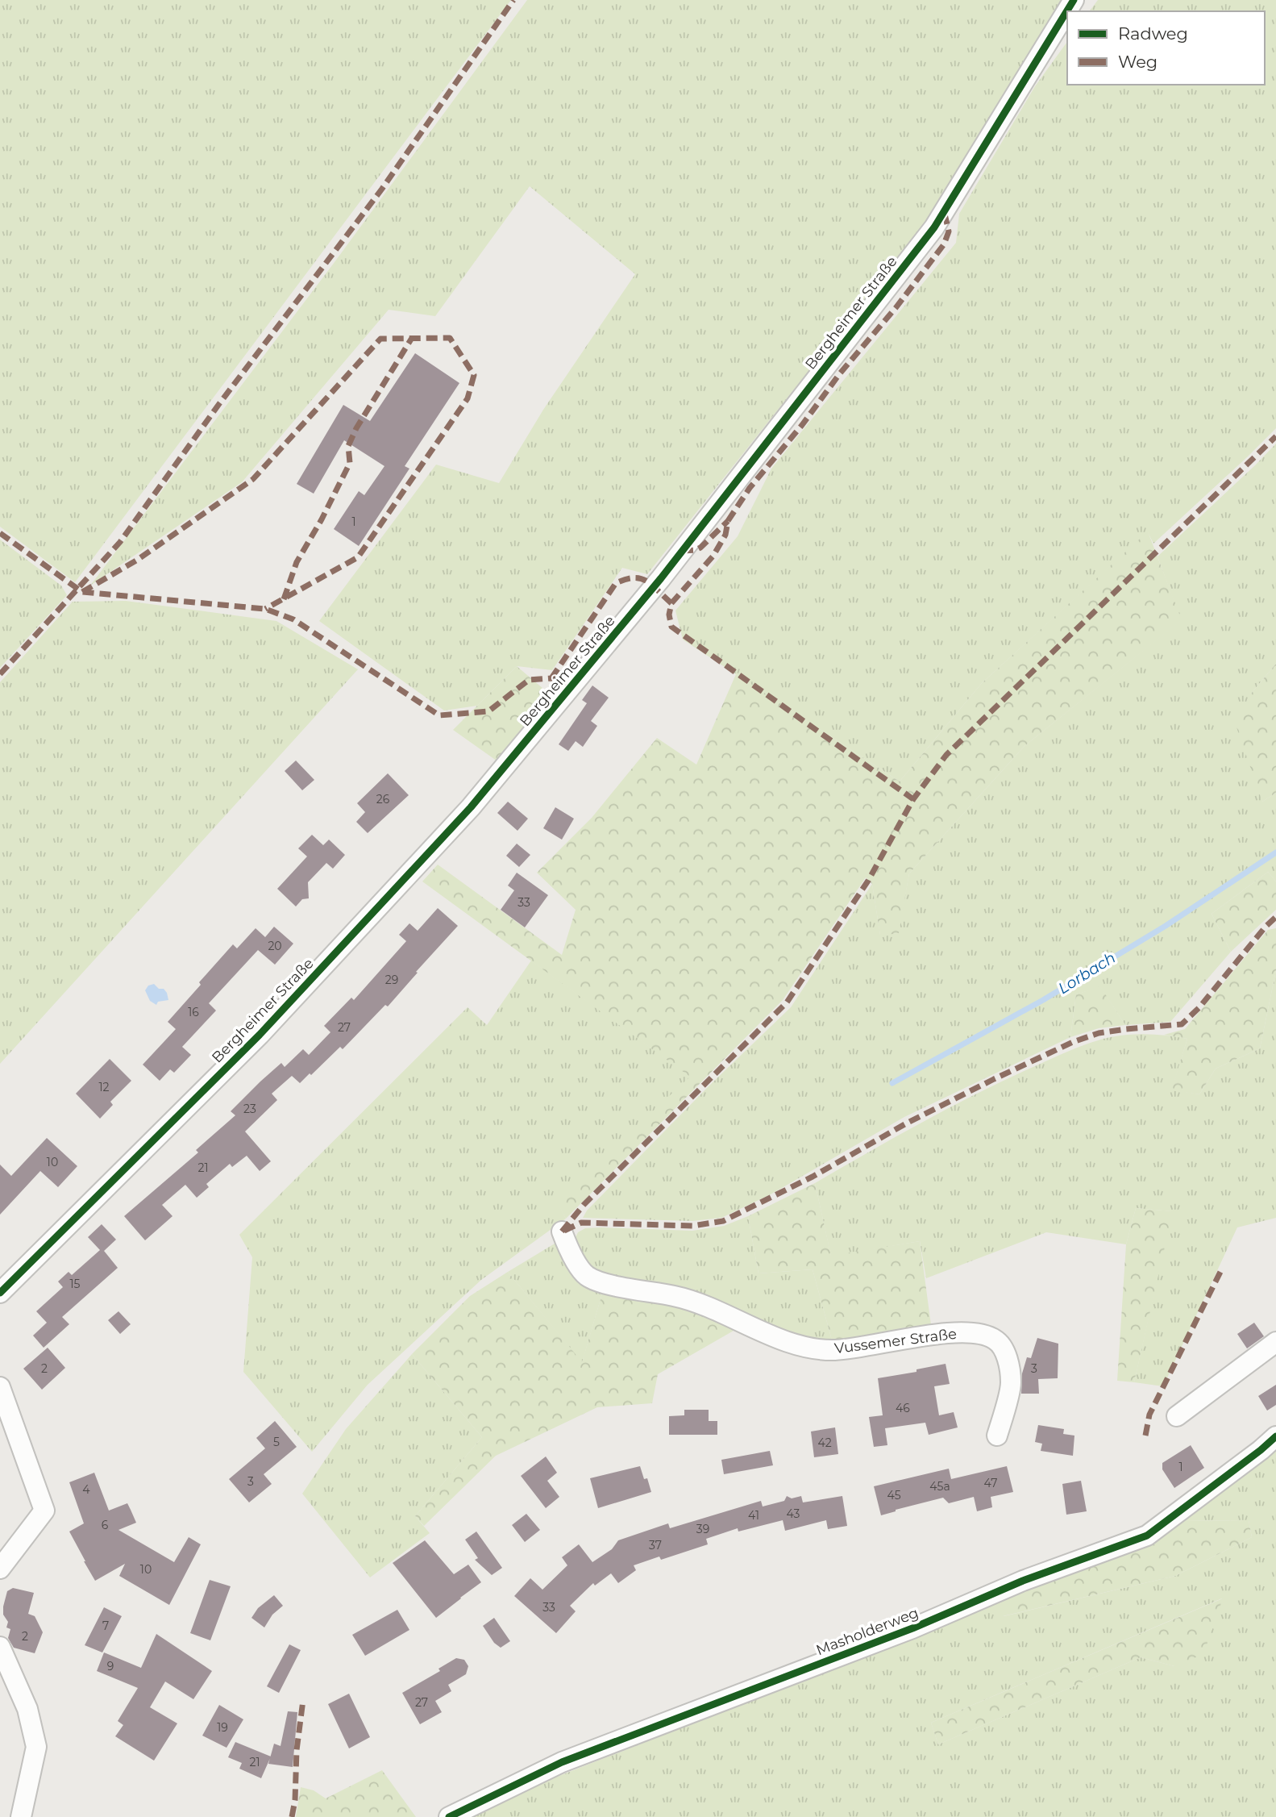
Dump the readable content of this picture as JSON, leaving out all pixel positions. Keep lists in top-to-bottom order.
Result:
{
  "streets": {
    "street": ["Bergheimer Straße", "Vussemer Straße", "Masholderweg"]
  },
  "water": ["Lorbach"],
  "house_numbers": [
    "1",
    "26",
    "33",
    "20",
    "29",
    "16",
    "27",
    "12",
    "23",
    "10",
    "21",
    "15",
    "2",
    "3",
    "46",
    "5",
    "42",
    "1",
    "3",
    "47",
    "45a",
    "4",
    "45",
    "43",
    "41",
    "6",
    "39",
    "37",
    "10",
    "33",
    "7",
    "2",
    "9",
    "27",
    "19",
    "21"
  ],
  "legend": ["Radweg", "Weg"]
}
